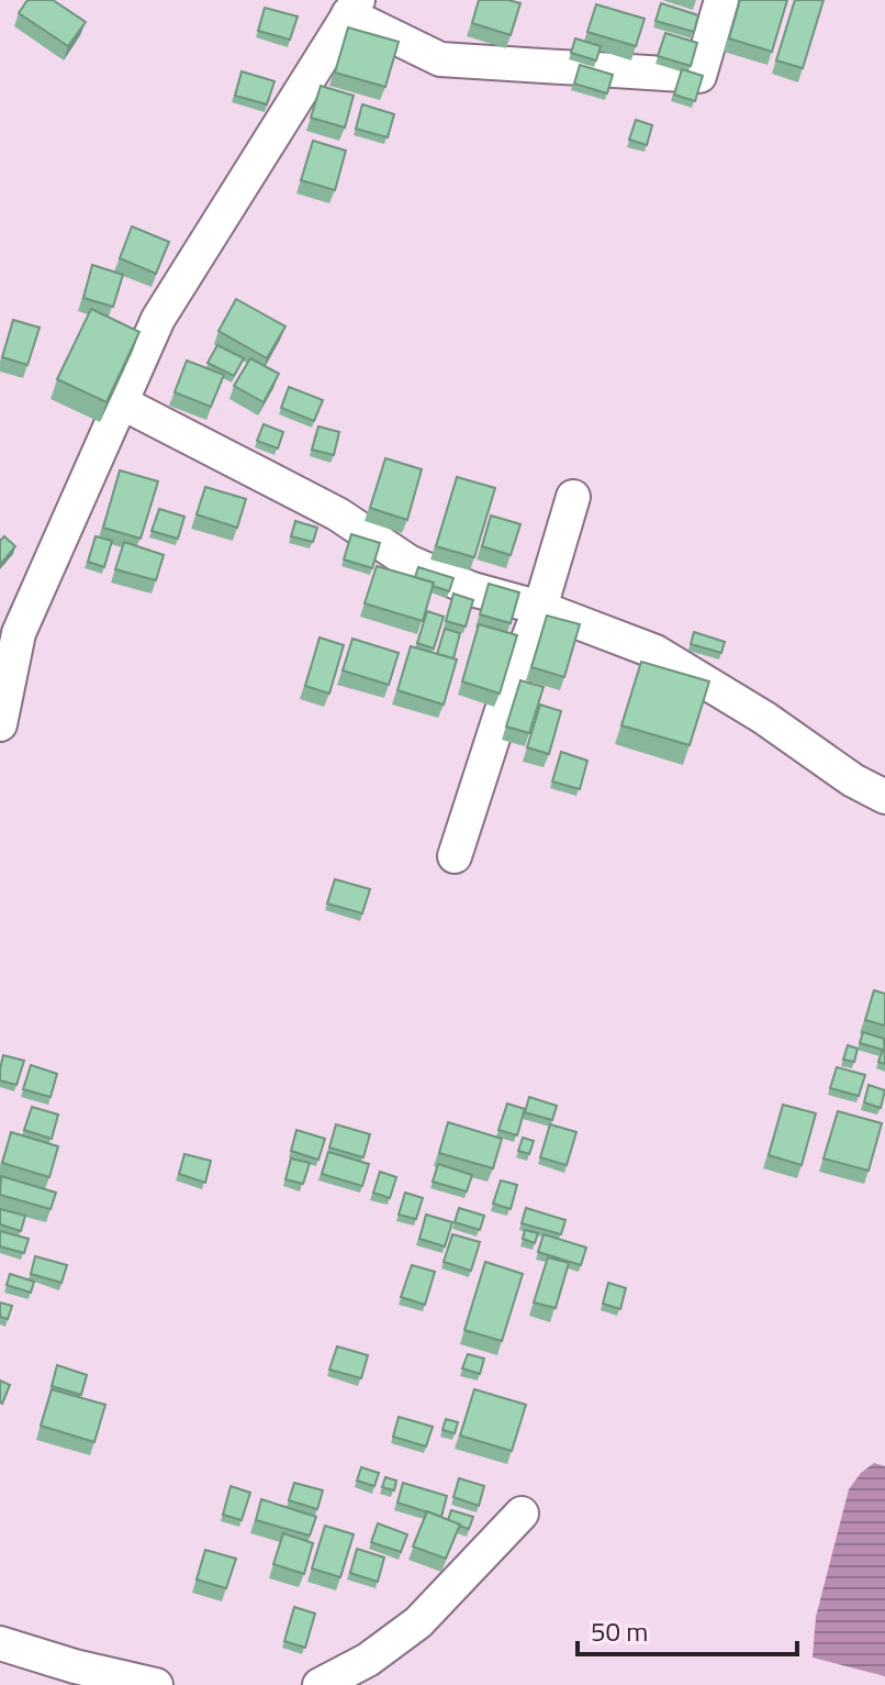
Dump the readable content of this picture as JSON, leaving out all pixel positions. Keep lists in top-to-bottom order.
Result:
{
  "scale_bar": "50 m"
}
